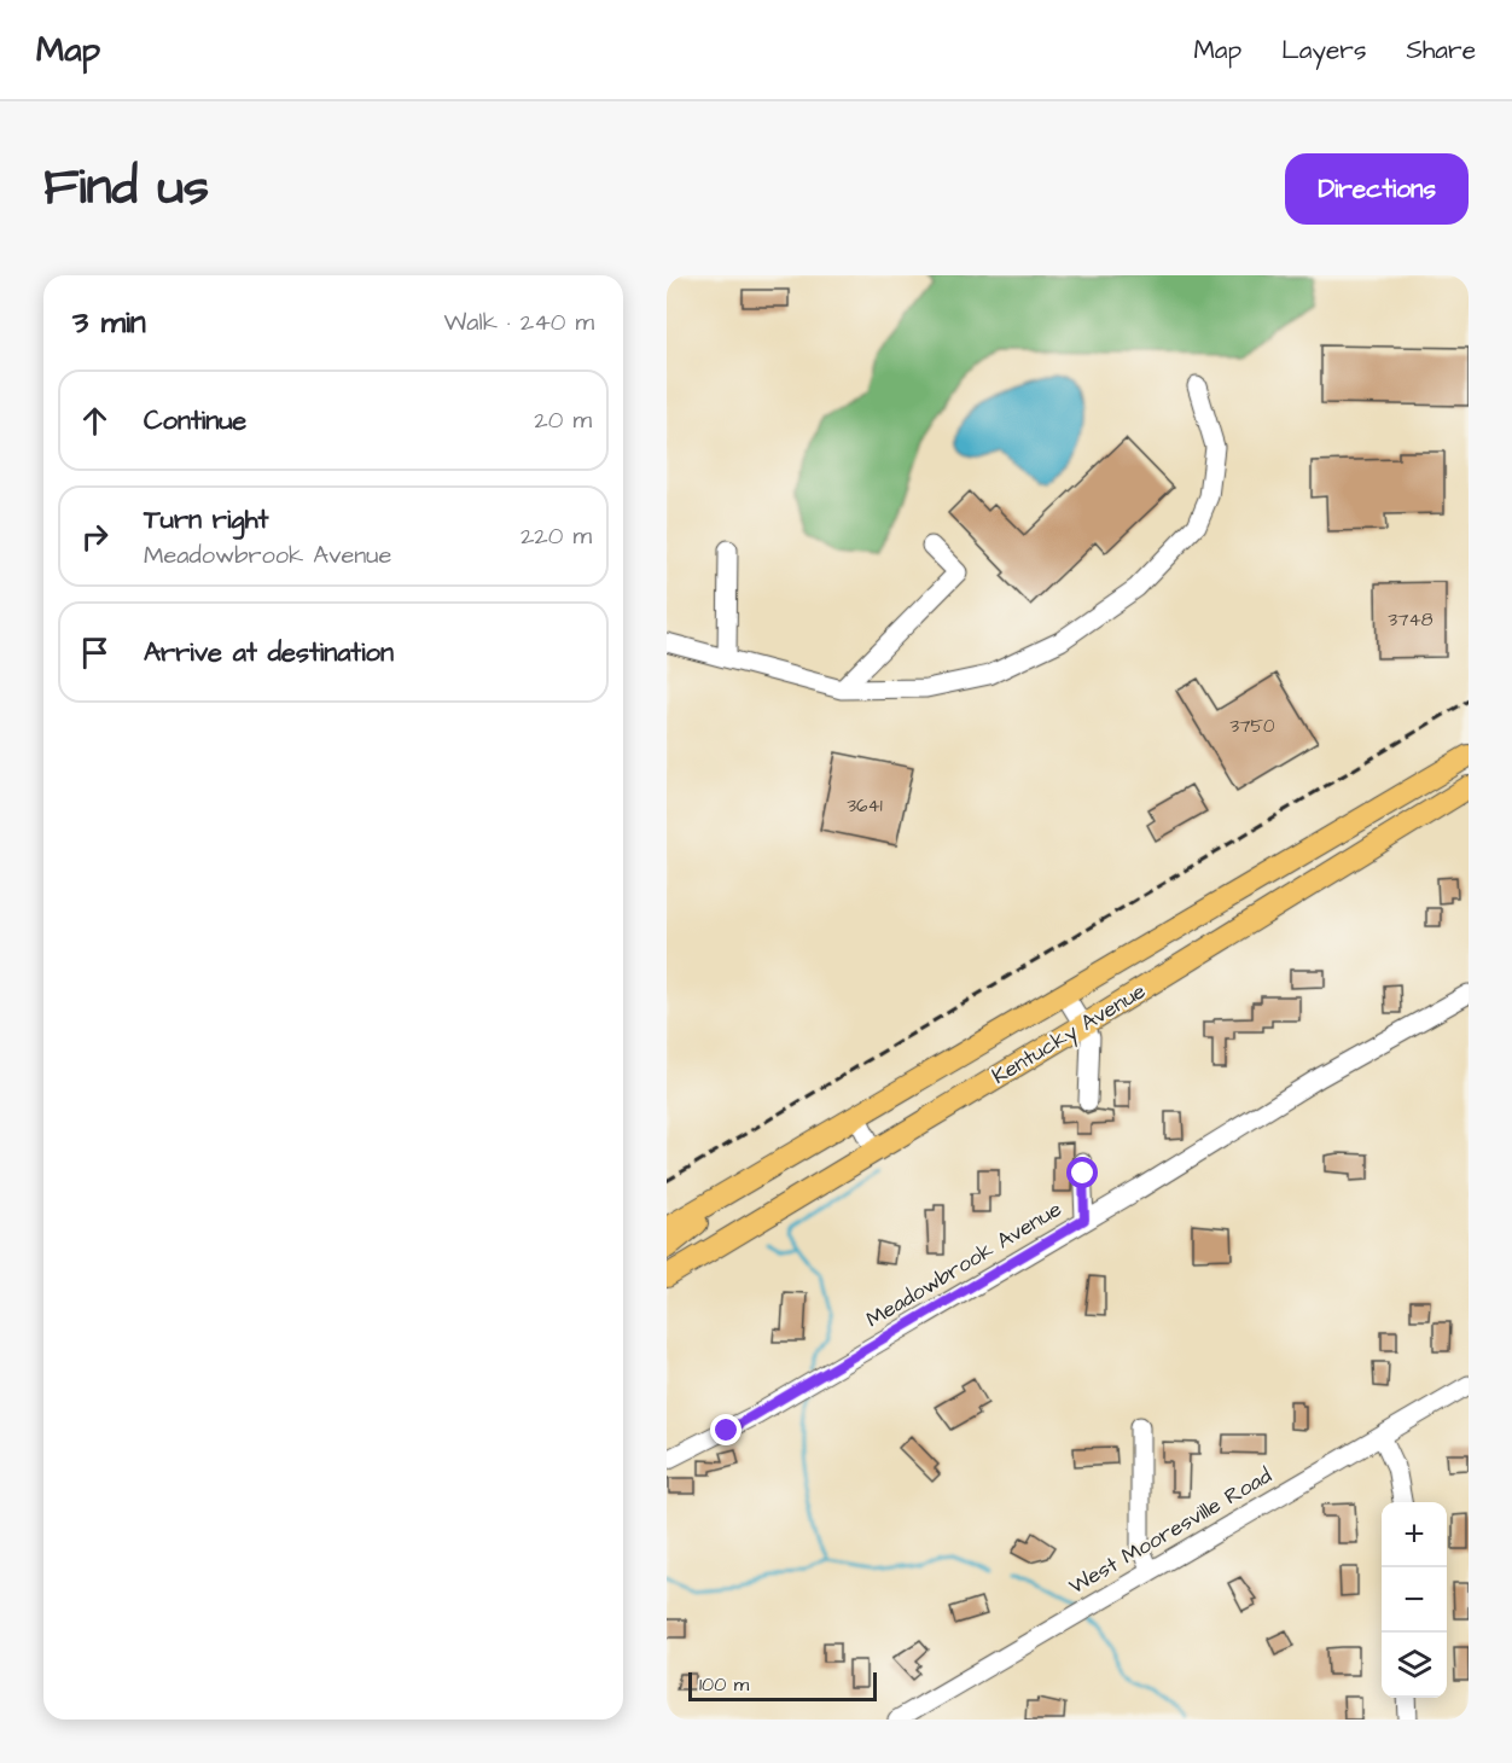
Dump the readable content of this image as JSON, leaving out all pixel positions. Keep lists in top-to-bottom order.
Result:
{
  "streets": {
    "main road": ["Kentucky Avenue"],
    "street": ["Meadowbrook Avenue", "West Mooresville Road"]
  },
  "house_numbers": ["3748", "3750", "3641"],
  "scale_bar": "100 m",
  "page": {
    "header": "Map",
    "nav": ["Map", "Layers", "Share"],
    "title": "Find us",
    "buttons": "Directions",
    "heading": ["3 min", "Walk · 240 m"],
    "list": [
      ["Continue", "20 m"],
      ["Turn right", "Meadowbrook Avenue", "220 m"],
      "Arrive at destination"
    ],
    "map_buttons": ["+", "−"],
    "scale": "100 m"
  }
}
